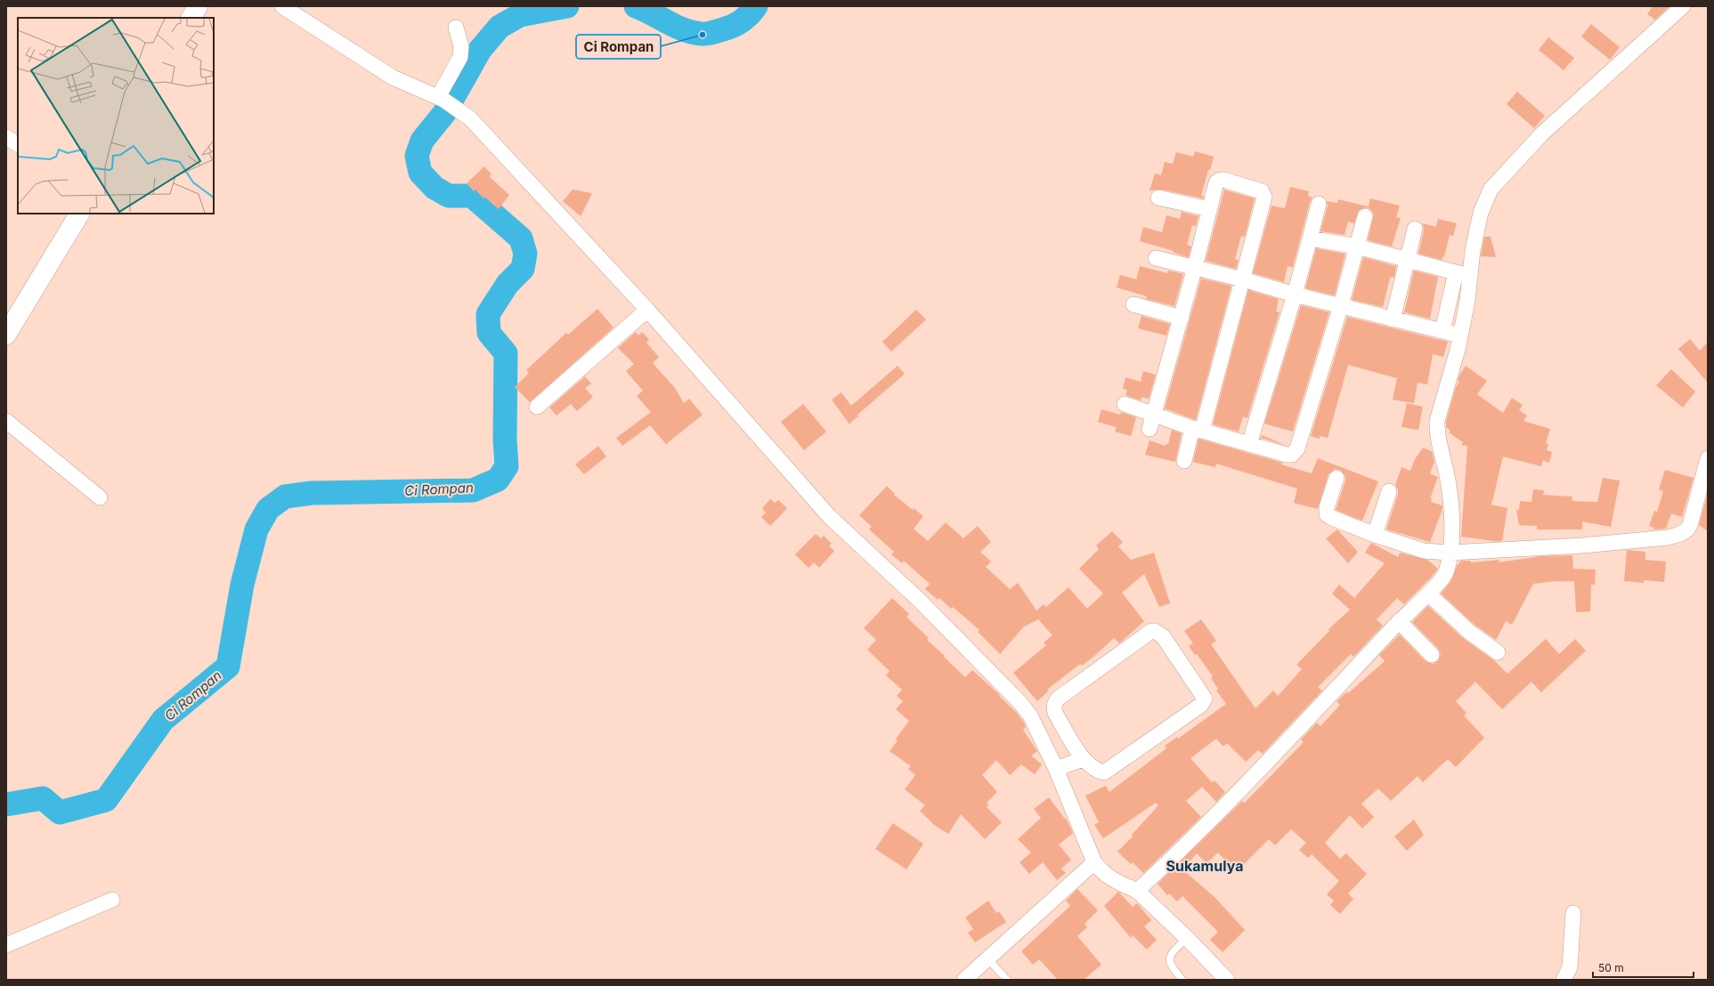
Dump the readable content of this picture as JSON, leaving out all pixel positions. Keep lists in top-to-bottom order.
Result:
{
  "districts": ["Sukamulya"],
  "water": ["Ci Rompan"],
  "places": ["Ci Rompan"],
  "scale_bar": "50 m"
}
